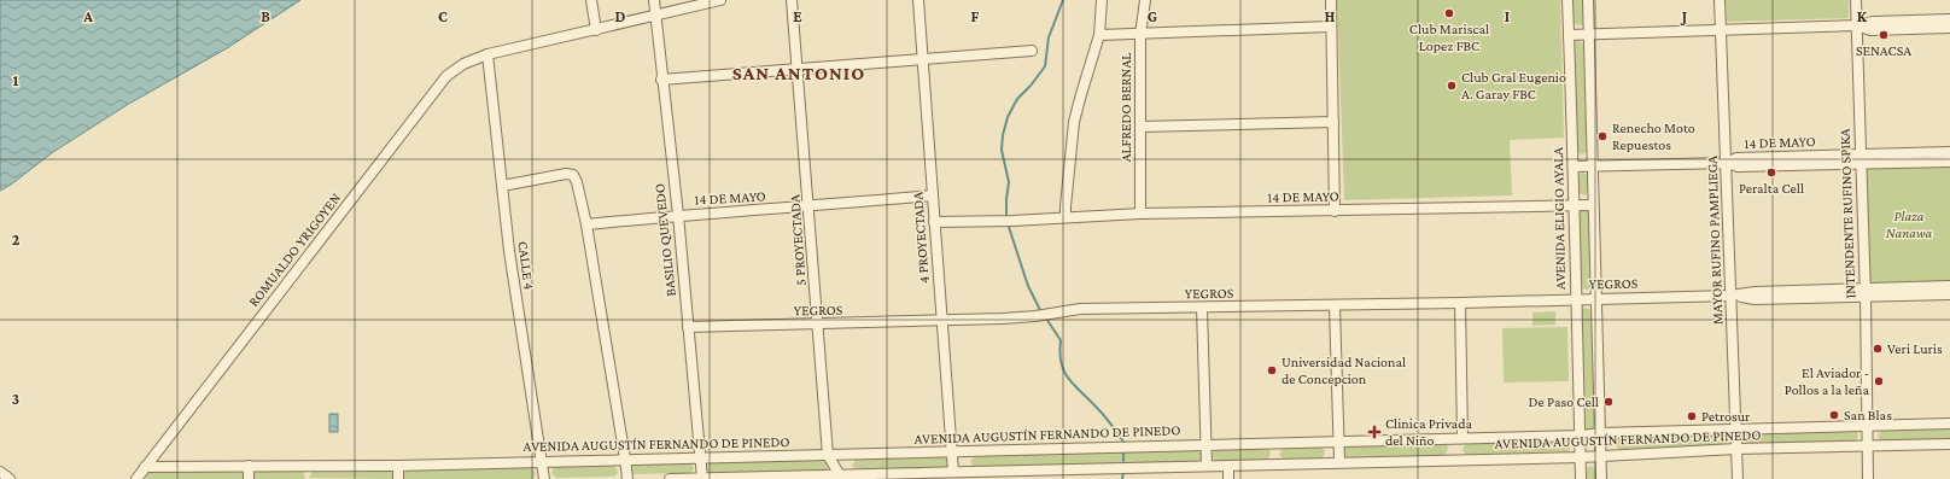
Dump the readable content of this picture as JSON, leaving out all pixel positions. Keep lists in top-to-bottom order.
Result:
{
  "streets": {
    "street": [
      "ALFREDO BERNAL",
      "14 DE MAYO",
      "INTENDENTE RUFINO SPIKA",
      "AVENIDA ELIGIO AYALA",
      "4 PROYECTADA",
      "BASILIO QUEVEDO",
      "5 PROYECTADA",
      "MAYOR RUFINO PAMPLIEGA",
      "ROMUALDO YRIGOYEN",
      "CALLE 4",
      "YEGROS",
      "AVENIDA AUGUSTÍN FERNANDO DE PINEDO"
    ]
  },
  "crossings": [
    ["ALFREDO BERNAL", "14 DE MAYO"],
    ["14 DE MAYO", "INTENDENTE RUFINO SPIKA"],
    ["14 DE MAYO", "AVENIDA ELIGIO AYALA"],
    ["14 DE MAYO", "4 PROYECTADA"],
    ["14 DE MAYO", "BASILIO QUEVEDO"],
    ["14 DE MAYO", "5 PROYECTADA"],
    ["14 DE MAYO", "MAYOR RUFINO PAMPLIEGA"],
    ["INTENDENTE RUFINO SPIKA", "YEGROS"],
    ["INTENDENTE RUFINO SPIKA", "AVENIDA AUGUSTÍN FERNANDO DE PINEDO"],
    ["AVENIDA ELIGIO AYALA", "YEGROS"],
    ["AVENIDA ELIGIO AYALA", "AVENIDA AUGUSTÍN FERNANDO DE PINEDO"],
    ["4 PROYECTADA", "YEGROS"],
    ["4 PROYECTADA", "AVENIDA AUGUSTÍN FERNANDO DE PINEDO"],
    ["BASILIO QUEVEDO", "ROMUALDO YRIGOYEN"],
    ["BASILIO QUEVEDO", "YEGROS"],
    ["BASILIO QUEVEDO", "AVENIDA AUGUSTÍN FERNANDO DE PINEDO"],
    ["5 PROYECTADA", "YEGROS"],
    ["5 PROYECTADA", "AVENIDA AUGUSTÍN FERNANDO DE PINEDO"],
    ["MAYOR RUFINO PAMPLIEGA", "YEGROS"],
    ["MAYOR RUFINO PAMPLIEGA", "AVENIDA AUGUSTÍN FERNANDO DE PINEDO"],
    ["ROMUALDO YRIGOYEN", "CALLE 4"],
    ["ROMUALDO YRIGOYEN", "AVENIDA AUGUSTÍN FERNANDO DE PINEDO"],
    ["CALLE 4", "AVENIDA AUGUSTÍN FERNANDO DE PINEDO"]
  ],
  "districts": ["SAN ANTONIO"],
  "parks": ["Plaza Nanawa"],
  "places": {
    "other": [
      "Club Mariscal Lopez FBC",
      "SENACSA",
      "Club Gral Eugenio A. Garay FBC",
      "Renecho Moto Repuestos",
      "Peralta Cell",
      "Veri Luris",
      "Universidad Nacional de Concepcion",
      "El Aviador - Pollos a la leña",
      "De Paso Cell",
      "San Blas",
      "Petrosur"
    ],
    "health": ["Clinica Privada del Niño"]
  },
  "grid": {
    "columns": [
      "A",
      "B",
      "C",
      "D",
      "E",
      "F",
      "G",
      "H",
      "I",
      "J",
      "K"
    ],
    "rows": ["1", "2", "3"]
  }
}
